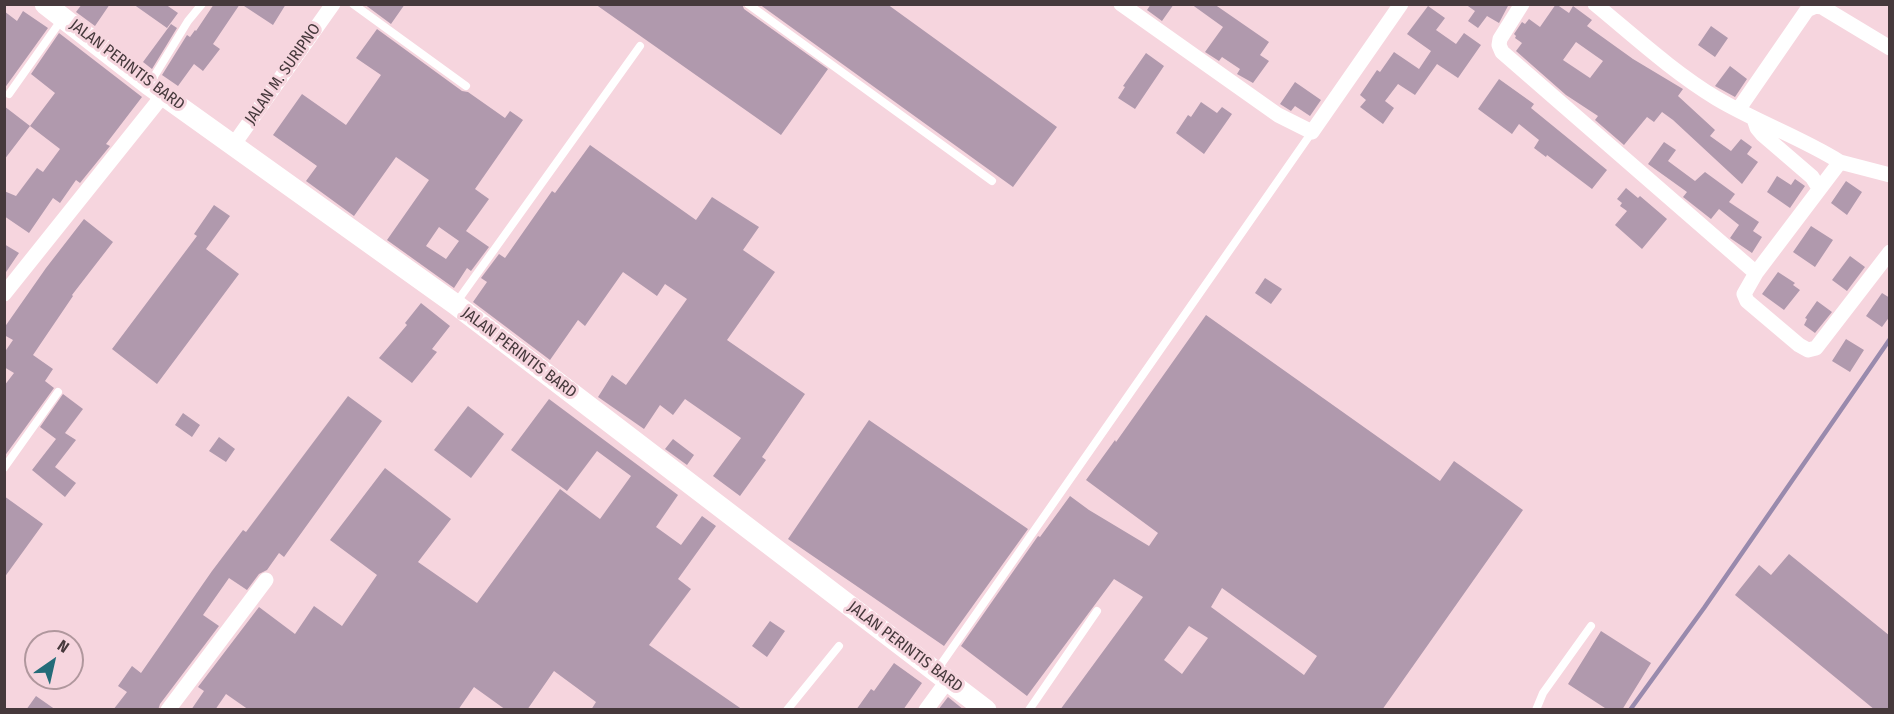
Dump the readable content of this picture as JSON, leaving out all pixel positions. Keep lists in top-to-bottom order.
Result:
{
  "streets": {
    "street": ["JALAN PERINTIS BARD", "JALAN M. SURIPNO"]
  },
  "crossings": [
    ["JALAN PERINTIS BARD", "JALAN M. SURIPNO"]
  ],
  "north": "top right"
}
